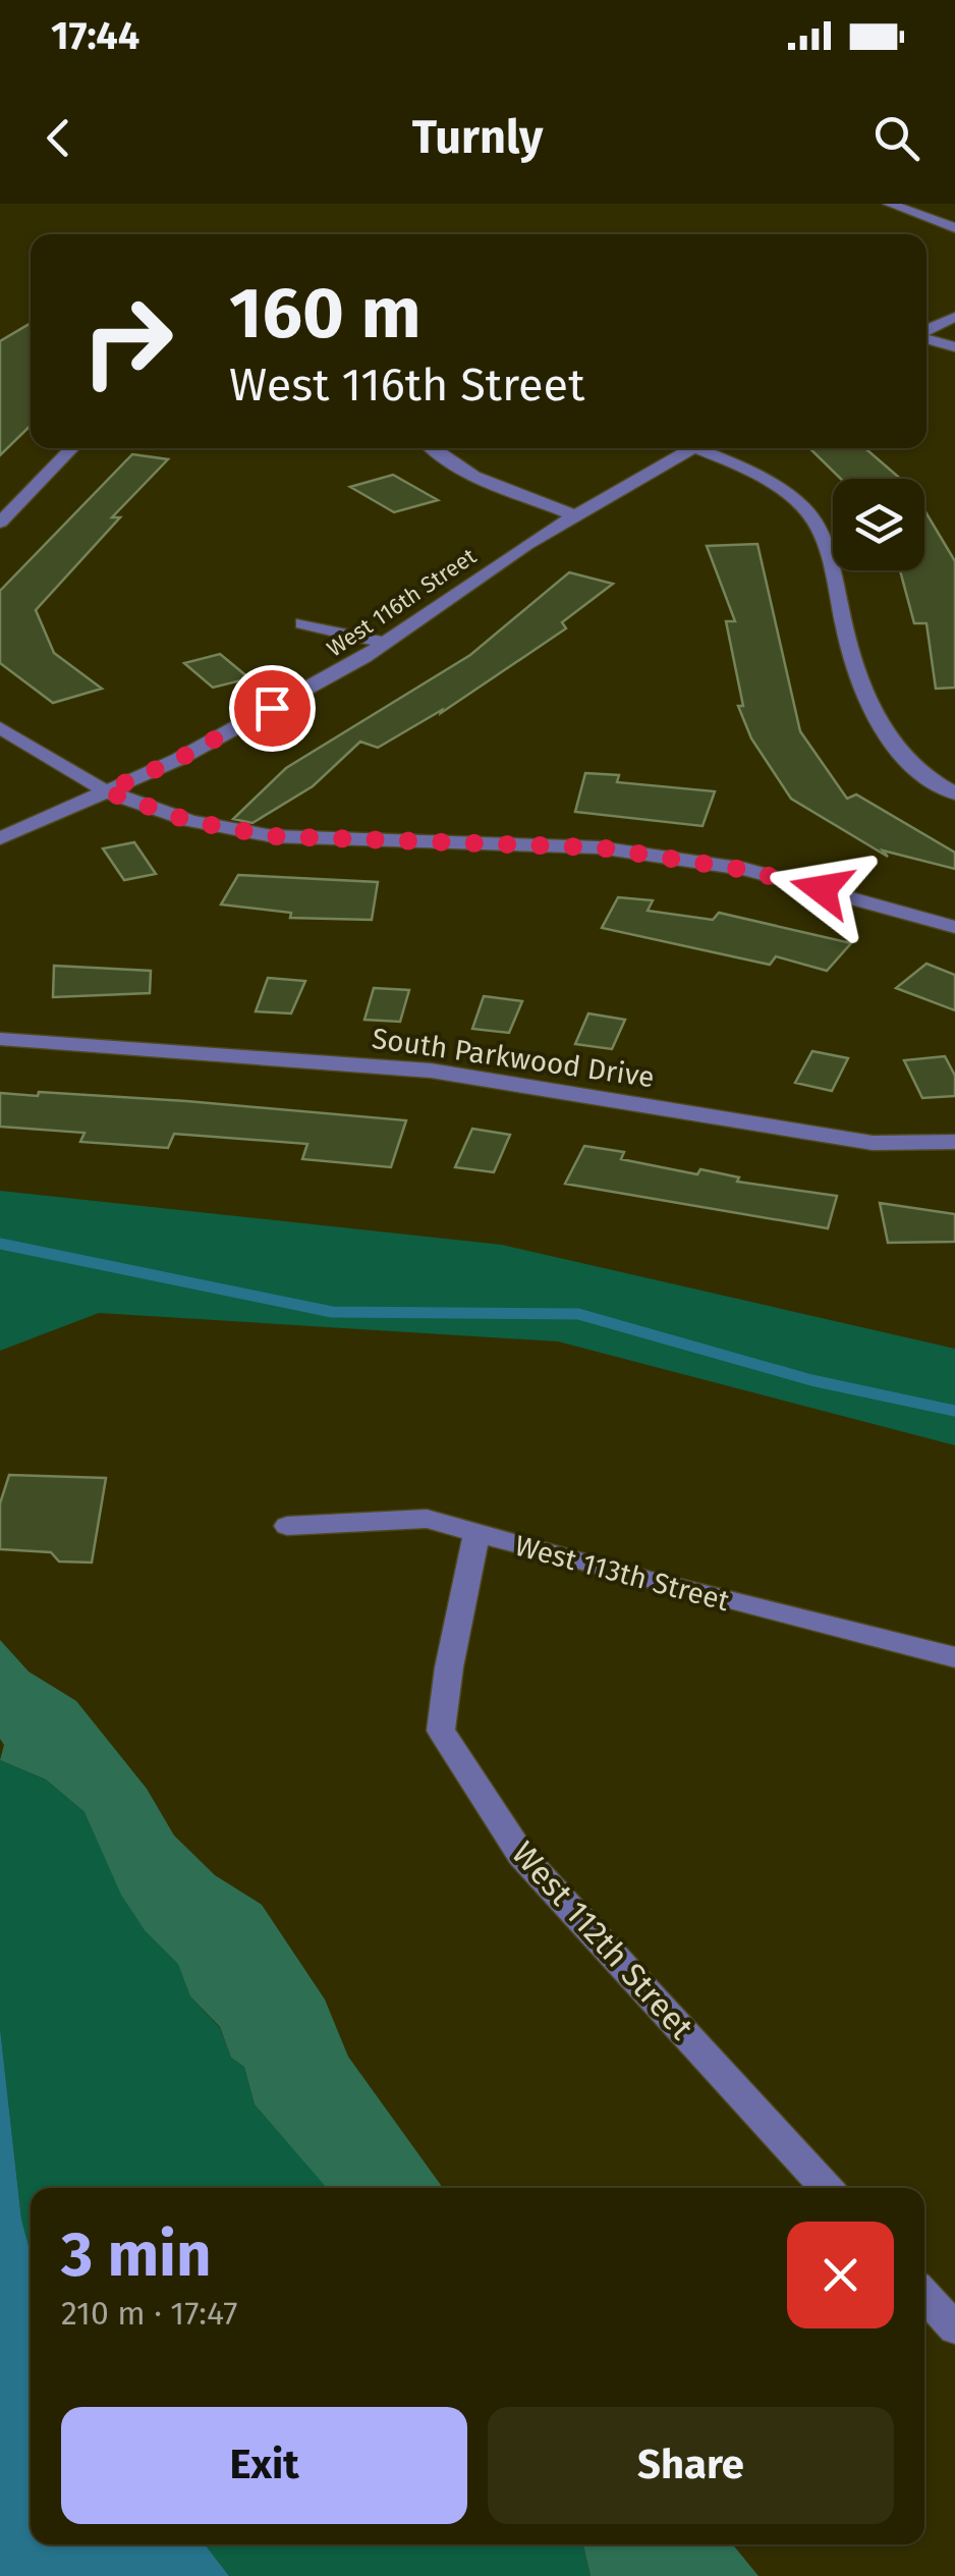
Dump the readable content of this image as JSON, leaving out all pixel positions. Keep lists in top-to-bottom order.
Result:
{
  "streets": {
    "street": [
      "West 116th Street",
      "South Parkwood Drive",
      "West 113th Street",
      "West 112th Street"
    ]
  },
  "crossings": [
    ["West 113th Street", "West 112th Street"]
  ],
  "page": {
    "status": "17:44",
    "header": "Turnly",
    "turn": ["160 m", "West 116th Street"],
    "heading": ["3 min", "210 m · 17:47"],
    "buttons": ["Exit", "Share"]
  }
}
